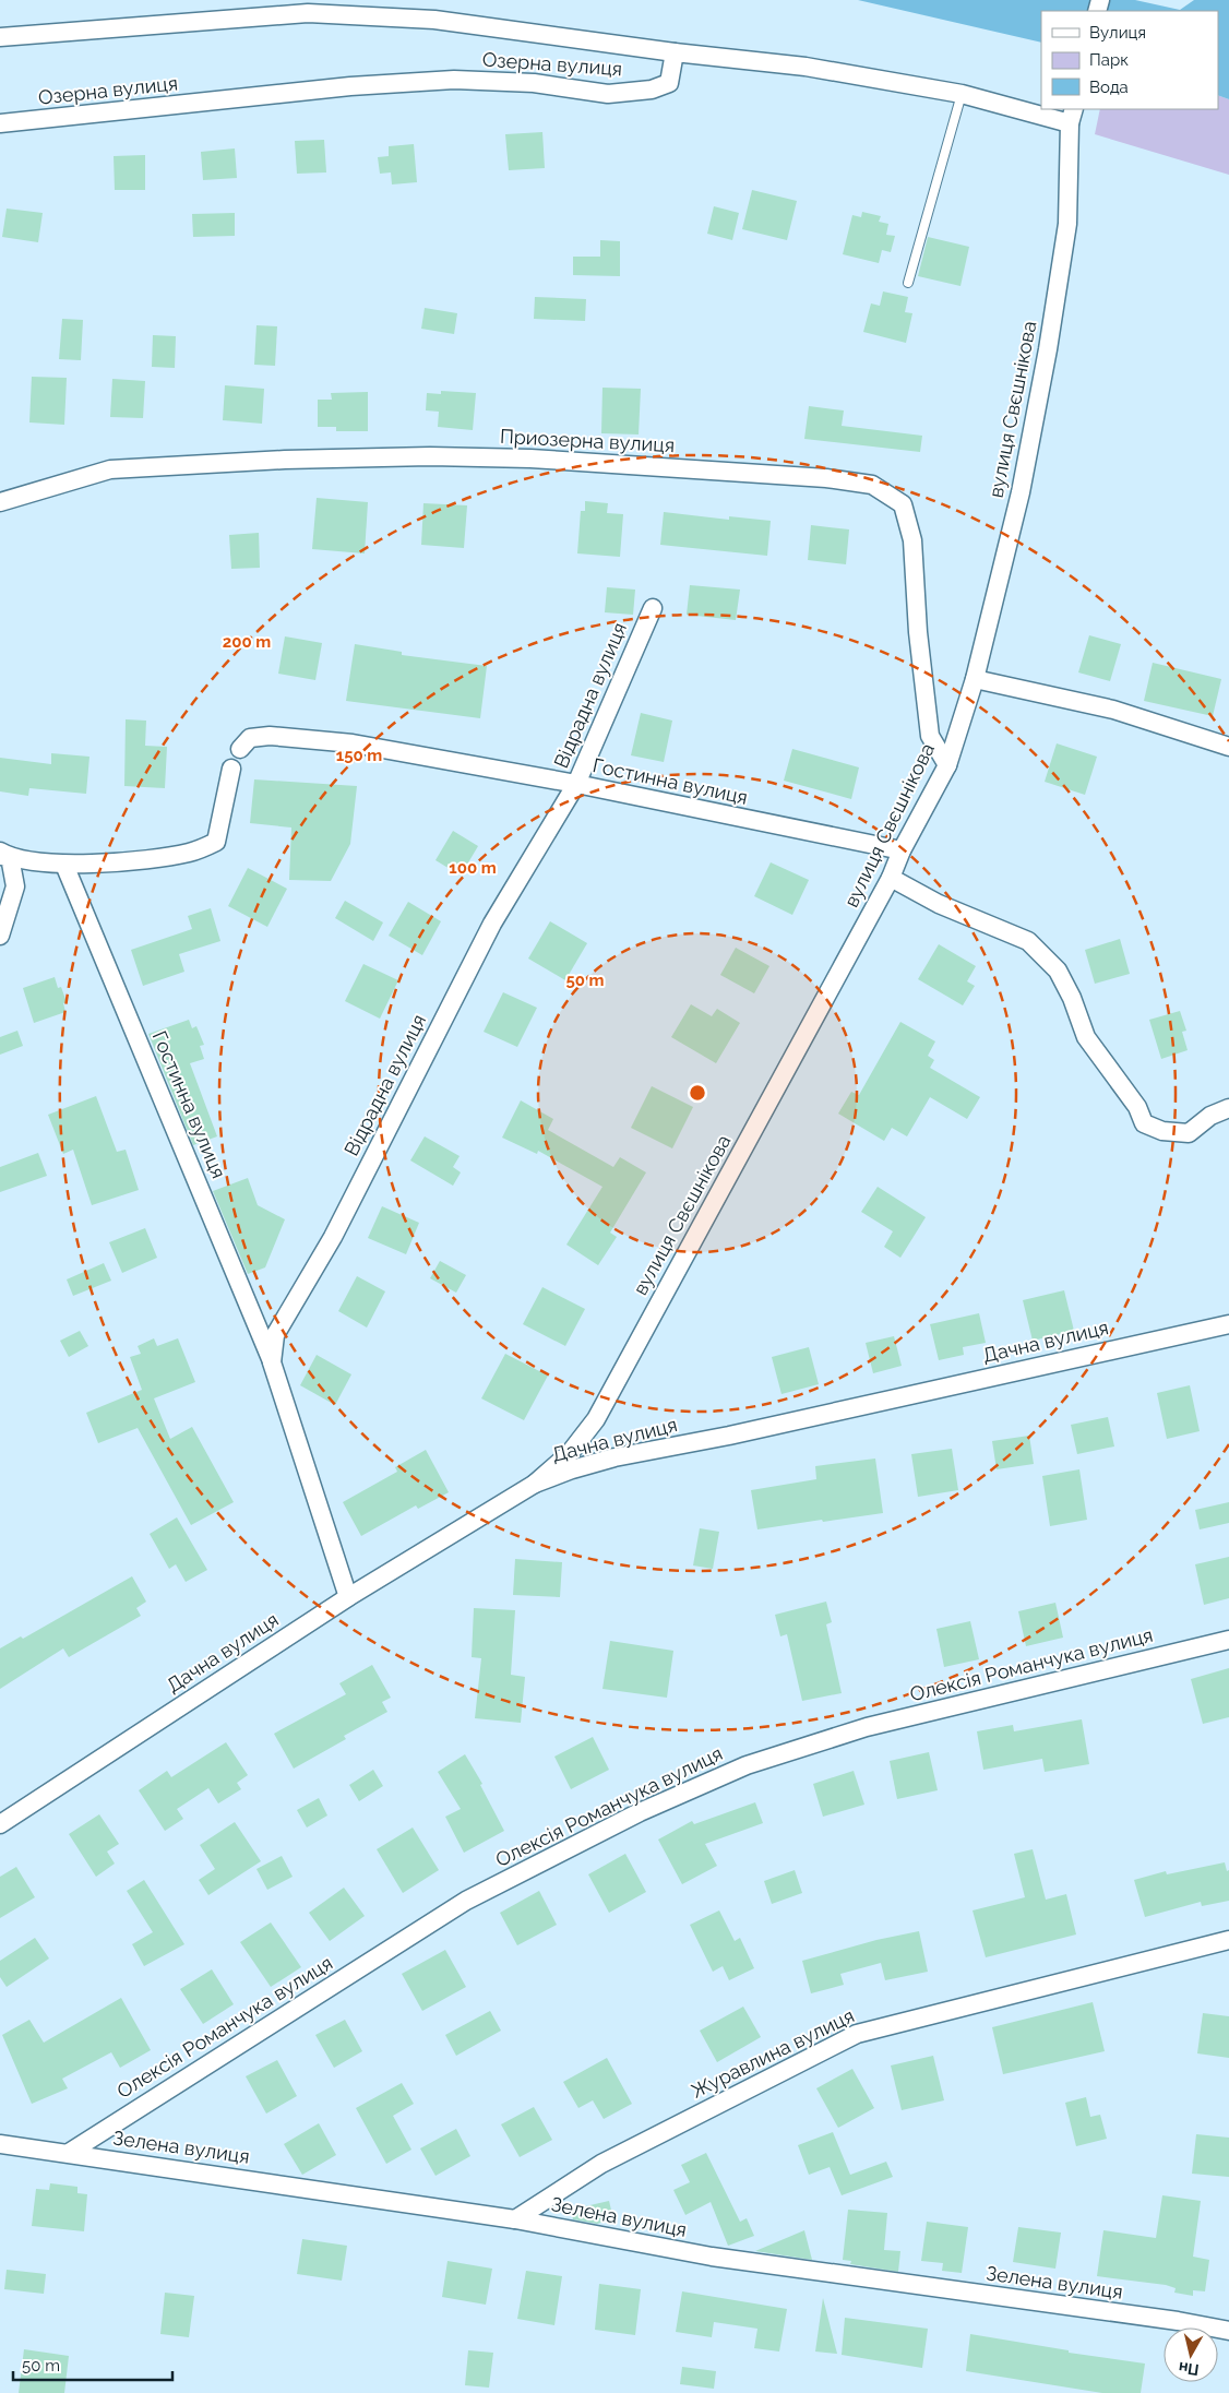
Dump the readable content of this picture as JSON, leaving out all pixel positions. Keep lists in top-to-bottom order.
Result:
{
  "streets": {
    "street": [
      "Озерна вулиця",
      "вулиця Свєшнікова",
      "Приозерна вулиця",
      "Відрадна вулиця",
      "Гостинна вулиця",
      "Дачна вулиця",
      "Олексія Романчука вулиця",
      "Журавлина вулиця",
      "Зелена вулиця"
    ]
  },
  "crossings": [
    ["вулиця Свєшнікова", "Приозерна вулиця"],
    ["вулиця Свєшнікова", "Гостинна вулиця"],
    ["вулиця Свєшнікова", "Дачна вулиця"],
    ["Відрадна вулиця", "Гостинна вулиця"],
    ["Відрадна вулиця", "Дачна вулиця"],
    ["Олексія Романчука вулиця", "Зелена вулиця"],
    ["Журавлина вулиця", "Зелена вулиця"]
  ],
  "legend": ["Вулиця", "Парк", "Вода"],
  "scale_bar": "50 m",
  "north": "bottom",
  "rings": [
    "200 m",
    "150 m",
    "100 m",
    "50 m"
  ]
}
